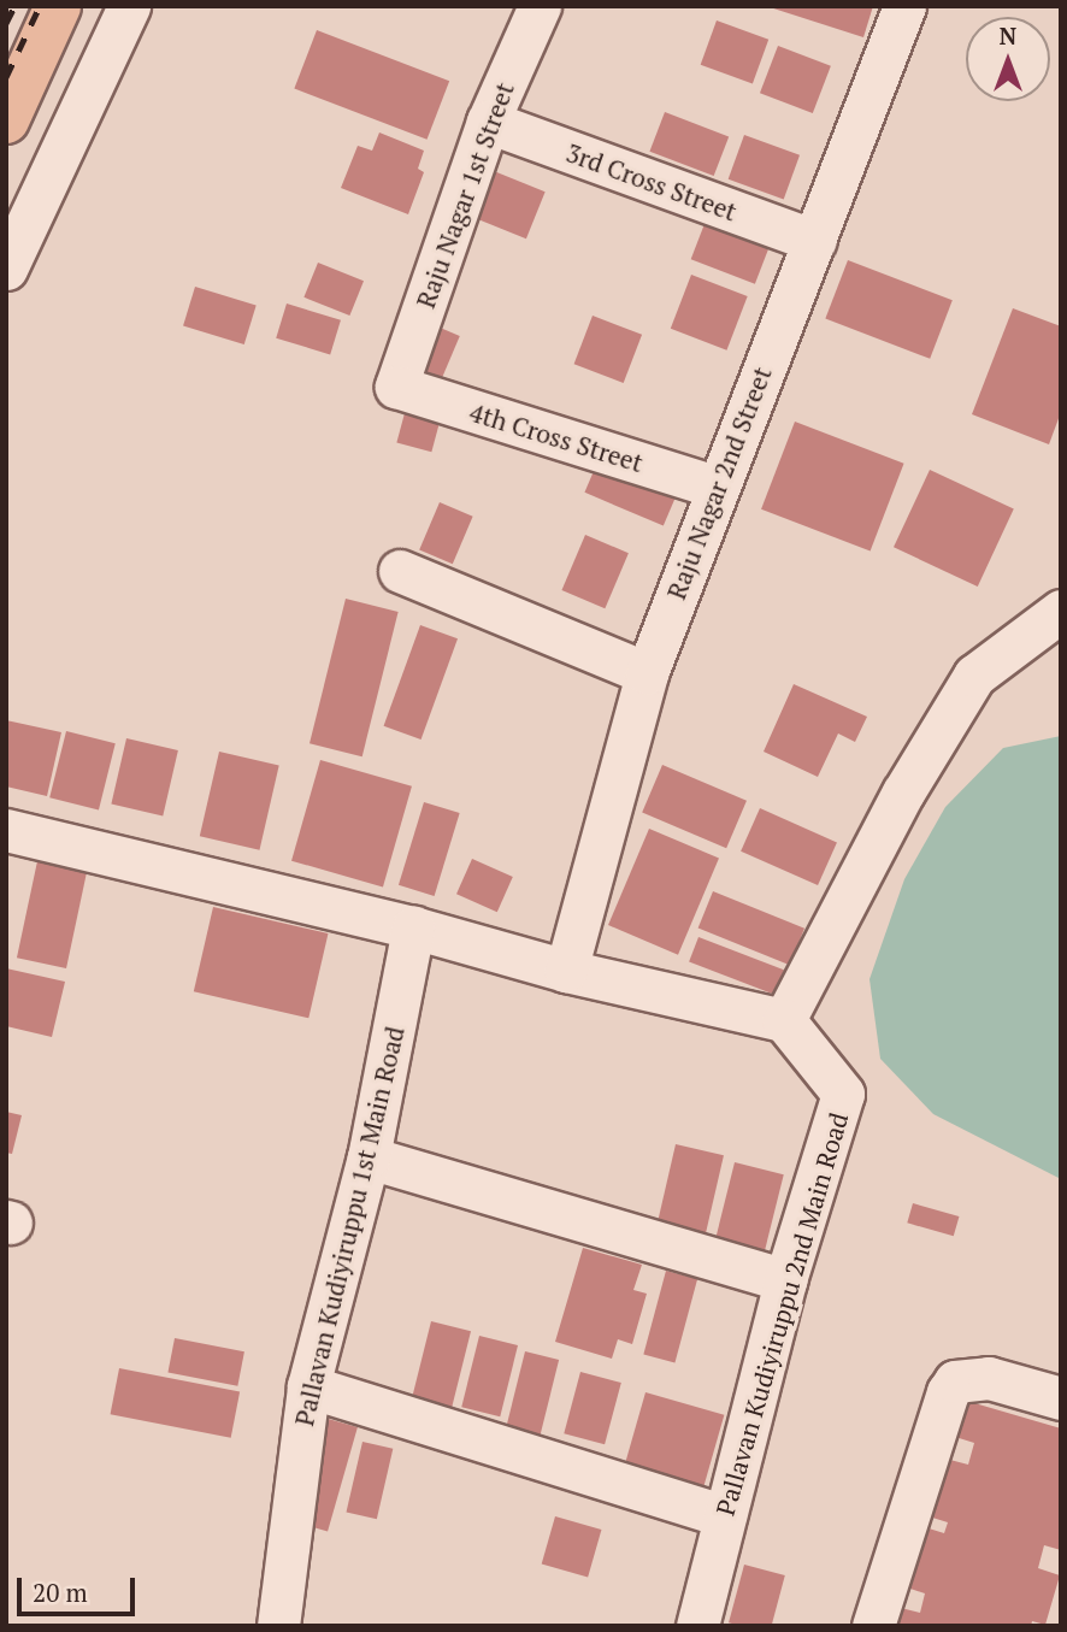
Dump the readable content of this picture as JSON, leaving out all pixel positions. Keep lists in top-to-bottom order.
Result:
{
  "streets": {
    "street": [
      "3rd Cross Street",
      "Raju Nagar 1st Street",
      "4th Cross Street",
      "Raju Nagar 2nd Street",
      "Pallavan Kudiyiruppu 1st Main Road",
      "Pallavan Kudiyiruppu 2nd Main Road"
    ]
  },
  "crossings": [
    ["3rd Cross Street", "Raju Nagar 1st Street"],
    ["3rd Cross Street", "Raju Nagar 2nd Street"],
    ["Raju Nagar 1st Street", "4th Cross Street"],
    ["4th Cross Street", "Raju Nagar 2nd Street"]
  ],
  "scale_bar": "20 m",
  "north": "top"
}
